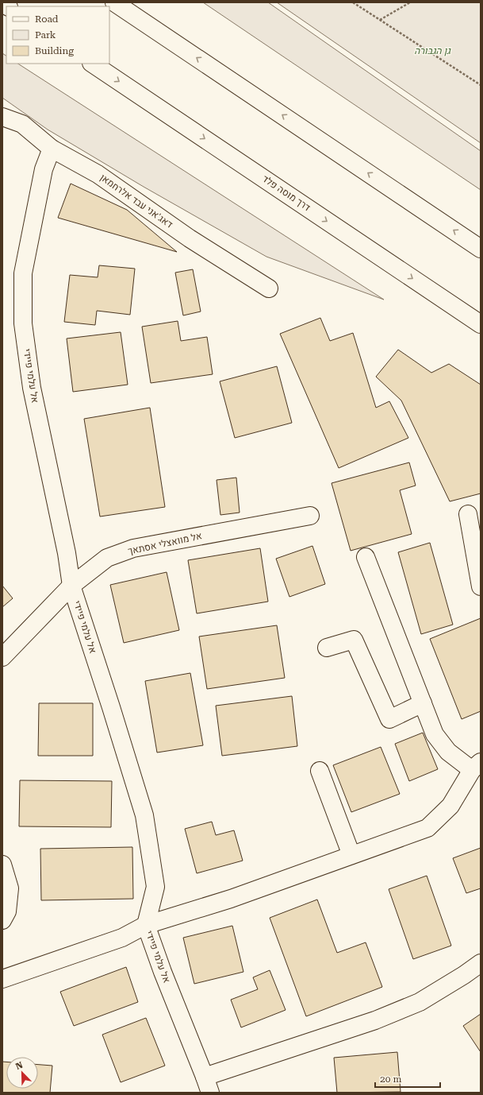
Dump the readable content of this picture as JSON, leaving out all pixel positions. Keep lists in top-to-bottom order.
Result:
{
  "streets": {
    "main road": [
      "דרך מוסה פלד",
      "דאג'אני עבד אלרחמאן",
      "אל עלמי פיידי",
      "אל מוואצלי אסתאך"
    ]
  },
  "crossings": [
    ["דאג'אני עבד אלרחמאן", "אל עלמי פיידי"],
    ["אל עלמי פיידי", "אל מוואצלי אסתאך"]
  ],
  "parks": ["גן הגבורה"],
  "legend": ["Road", "Park", "Building"],
  "scale_bar": "20 m",
  "north": "top left"
}
